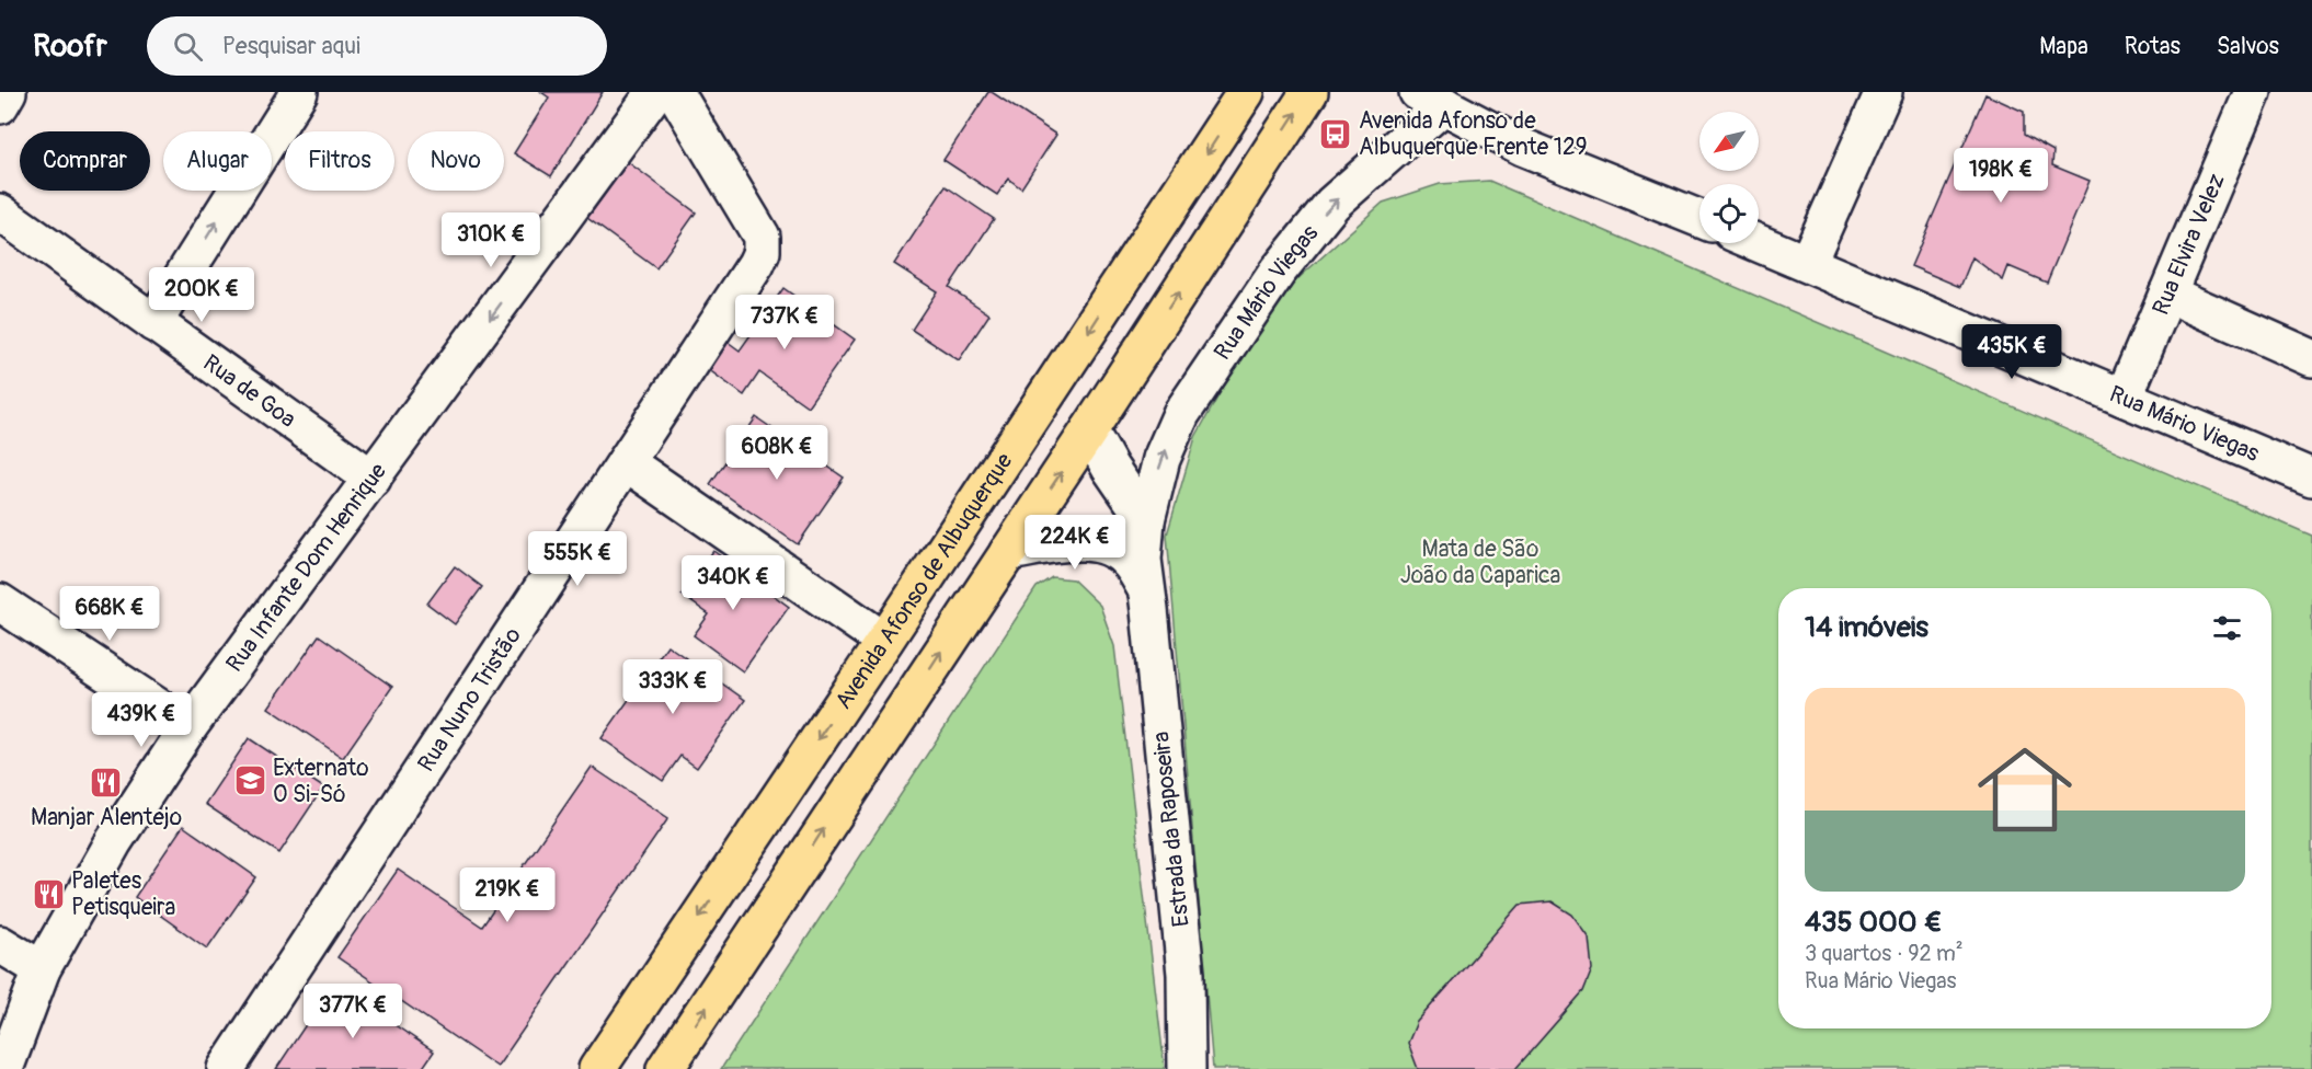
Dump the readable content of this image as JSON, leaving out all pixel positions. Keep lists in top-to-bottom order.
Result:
{
  "streets": {
    "main road": ["Avenida Afonso de Albuquerque"],
    "street": [
      "Rua Elvira Velez",
      "Rua Mário Viegas",
      "Rua de Goa",
      "Rua Infante Dom Henrique",
      "Rua Nuno Tristão",
      "Estrada da Raposeira"
    ]
  },
  "crossings": [
    ["Rua Elvira Velez", "Rua Mário Viegas"],
    ["Rua Mário Viegas", "Estrada da Raposeira"],
    ["Rua de Goa", "Rua Infante Dom Henrique"]
  ],
  "one_way": ["Rua Mário Viegas"],
  "parks": ["Mata de São João da Caparica"],
  "places": {
    "bus stop": ["Avenida Afonso de Albuquerque Frente 129"],
    "school or university": ["Externato O Si-Só"],
    "restaurant": ["Manjar Alentejo", "Paletes Petisqueira"]
  },
  "north": "bottom left",
  "page": {
    "header": "Roofr",
    "search": "Pesquisar aqui",
    "nav": ["Mapa", "Rotas", "Salvos"],
    "chip": [
      "Comprar",
      "Alugar",
      "Filtros",
      "Novo"
    ],
    "price": [
      "198K €",
      "310K €",
      "200K €",
      "737K €",
      "435K €",
      "608K €",
      "224K €",
      "555K €",
      "340K €",
      "668K €",
      "333K €",
      "439K €",
      "219K €",
      "377K €"
    ],
    "heading": "14 imóveis",
    "list": [
      {
        "name": "435 000 €",
        "note": "3 quartos · 92 m² · Rua Mário Viegas"
      }
    ]
  }
}
